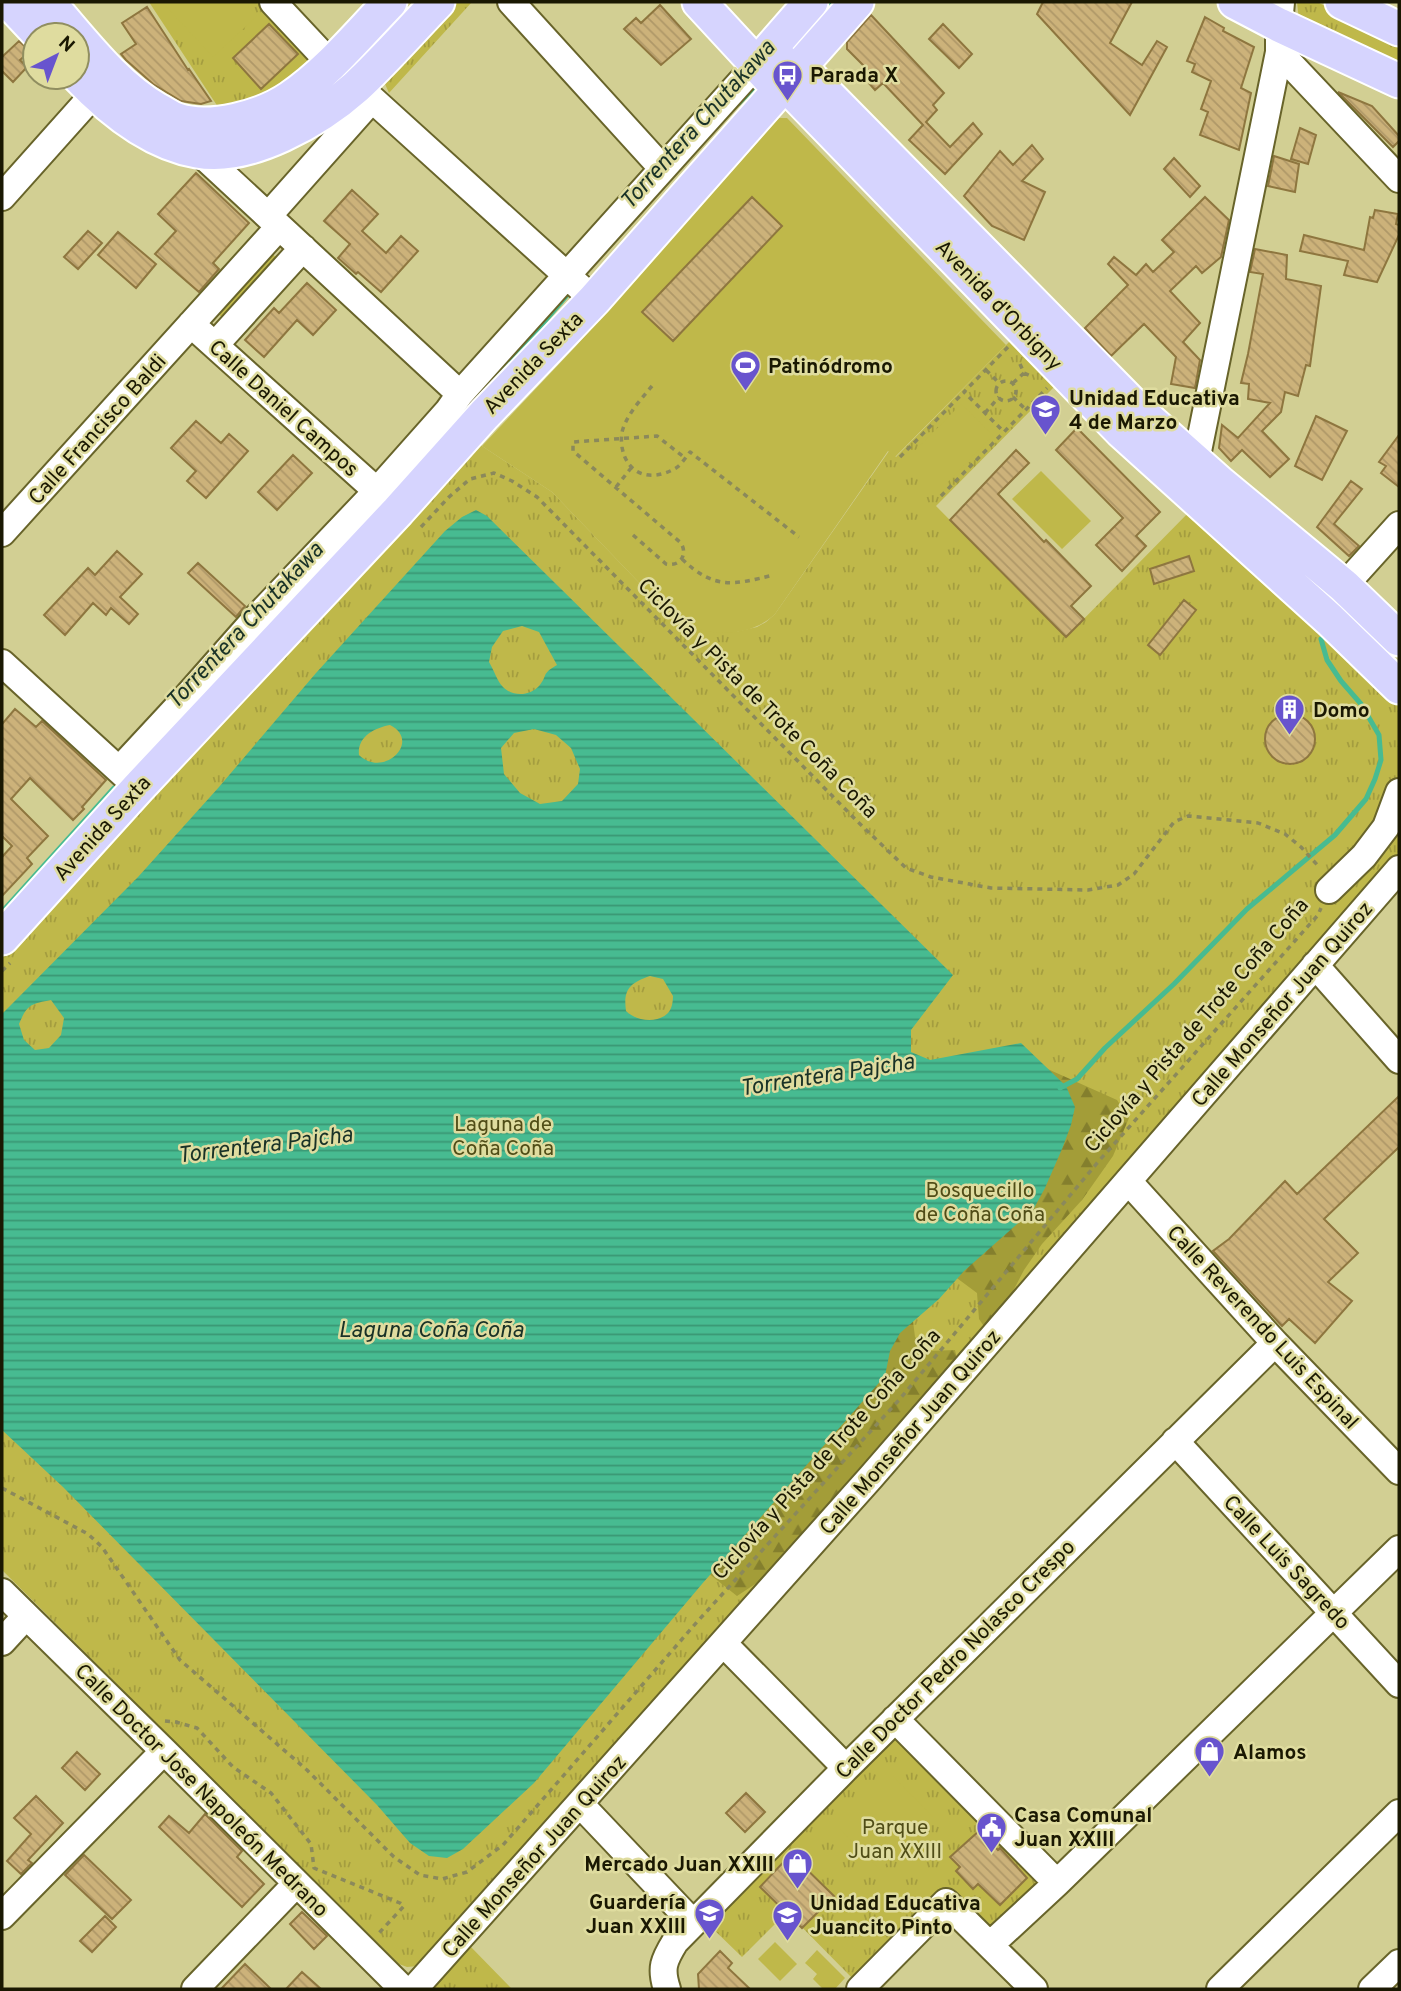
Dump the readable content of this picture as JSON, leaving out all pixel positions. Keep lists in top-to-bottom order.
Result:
{
  "streets": {
    "main road": ["Avenida d'Orbigny", "Avenida Sexta"],
    "street": [
      "Calle Daniel Campos",
      "Calle Francisco Baldi",
      "Calle Monseñor Juan Quiroz",
      "Calle Reverendo Luis Espinal",
      "Calle Luis Sagredo",
      "Calle Doctor Pedro Nolasco Crespo",
      "Calle Doctor Jose Napoleón Medrano"
    ],
    "path": ["Ciclovía y Pista de Trote Coña Coña"]
  },
  "crossings": [
    ["Avenida d'Orbigny", "Avenida Sexta"],
    ["Avenida Sexta", "Calle Daniel Campos"],
    ["Avenida Sexta", "Ciclovía y Pista de Trote Coña Coña"],
    ["Calle Daniel Campos", "Calle Francisco Baldi"],
    ["Calle Daniel Campos", "Ciclovía y Pista de Trote Coña Coña"],
    ["Calle Monseñor Juan Quiroz", "Calle Reverendo Luis Espinal"],
    ["Calle Reverendo Luis Espinal", "Calle Doctor Pedro Nolasco Crespo"],
    ["Calle Luis Sagredo", "Calle Doctor Pedro Nolasco Crespo"]
  ],
  "water": ["Torrentera Chutakawa", "Torrentera Pajcha", "Laguna Coña Coña"],
  "parks": ["Laguna de Coña Coña", "Bosquecillo de Coña Coña", "Parque Juan XXIII"],
  "places": {
    "bus stop": ["Parada X"],
    "sports": ["Patinódromo"],
    "school or university": ["Unidad Educativa 4 de Marzo", "Guardería Juan XXIII", "Unidad Educativa Juancito Pinto"],
    "building": ["Domo"],
    "shop": ["Alamos", "Mercado Juan XXIII"],
    "public building": ["Casa Comunal Juan XXIII"]
  },
  "north": "top right"
}
